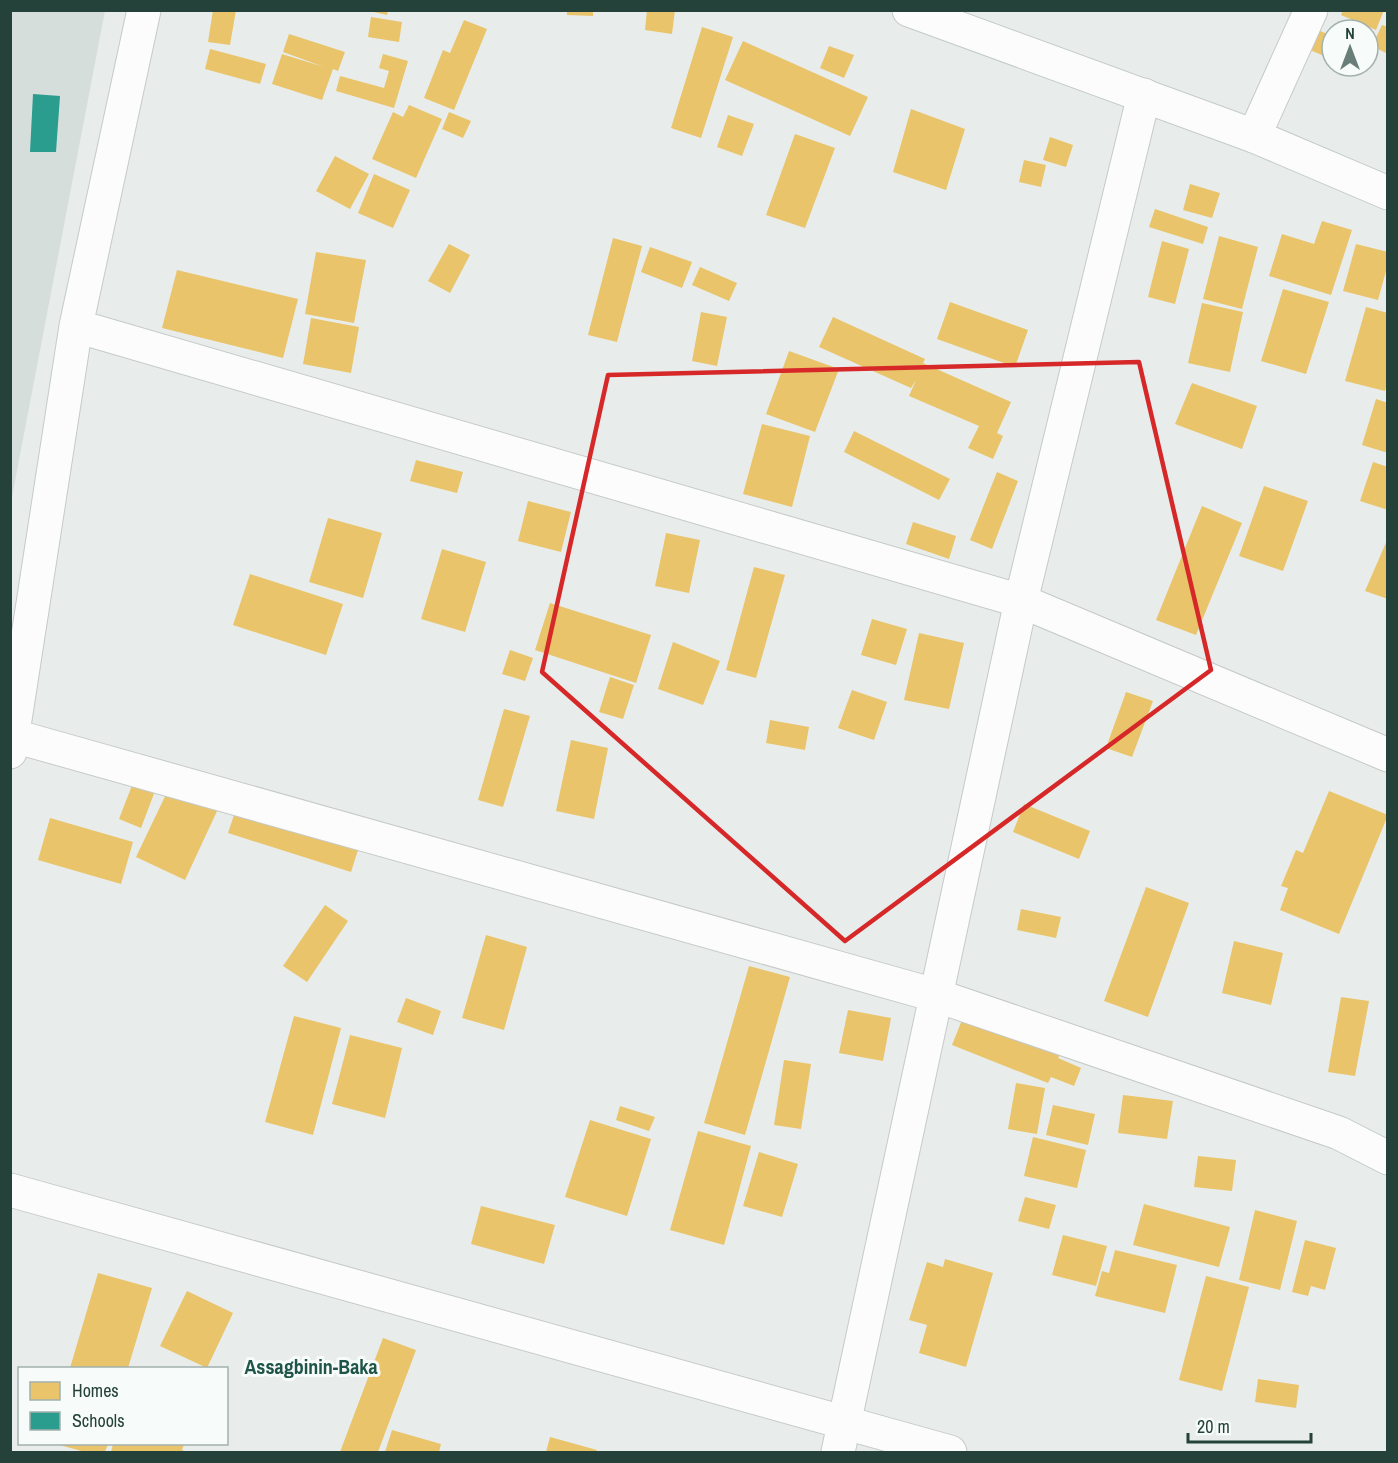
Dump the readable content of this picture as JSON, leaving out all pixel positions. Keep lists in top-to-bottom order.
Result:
{
  "districts": ["Assagbinin-Baka"],
  "legend": ["Homes", "Schools"],
  "scale_bar": "20 m",
  "north": "top"
}
